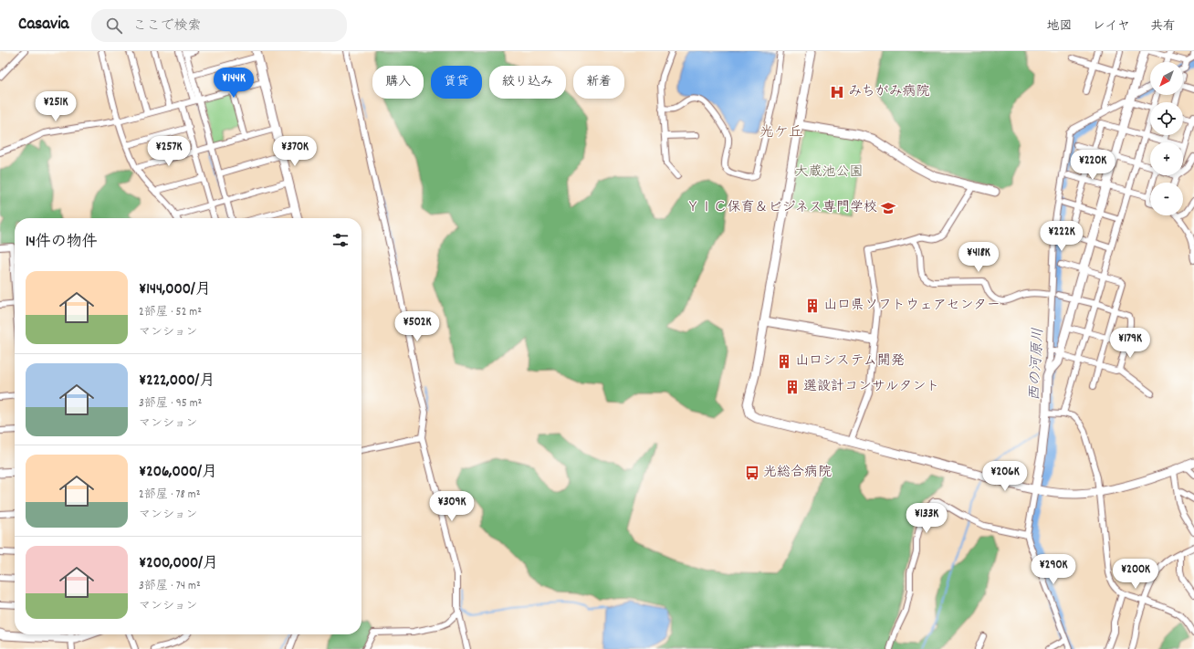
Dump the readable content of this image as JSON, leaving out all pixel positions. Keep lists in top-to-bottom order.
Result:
{
  "districts": ["光ケ丘"],
  "water": ["西の河原川"],
  "parks": ["大蔵池公園"],
  "places": {
    "hospital": ["みちがみ病院"],
    "school or university": ["ＹＩＣ保育＆ビジネス専門学校"],
    "building": ["山口県ソフトウェアセンター", "山口システム開発", "選設計コンサルタント"],
    "bus stop": ["光総合病院"]
  },
  "north": "bottom left",
  "page": {
    "header": "Casavia",
    "search": "ここで検索",
    "nav": ["地図", "レイヤ", "共有"],
    "map_buttons": ["+", "−"],
    "chip": [
      "購入",
      "賃貸",
      "絞り込み",
      "新着"
    ],
    "price": [
      "¥144K",
      "¥251K",
      "¥257K",
      "¥370K",
      "¥220K",
      "¥222K",
      "¥418K",
      "¥502K",
      "¥179K",
      "¥206K",
      "¥309K",
      "¥133K",
      "¥290K",
      "¥200K"
    ],
    "heading": "14件の物件",
    "list": [
      {
        "name": "¥144,000/月",
        "note": "2部屋 · 52 m² · マンション"
      },
      {
        "name": "¥222,000/月",
        "note": "3部屋 · 95 m² · マンション"
      },
      {
        "name": "¥206,000/月",
        "note": "2部屋 · 78 m² · マンション"
      },
      {
        "name": "¥200,000/月",
        "note": "3部屋 · 74 m² · マンション"
      }
    ]
  }
}
